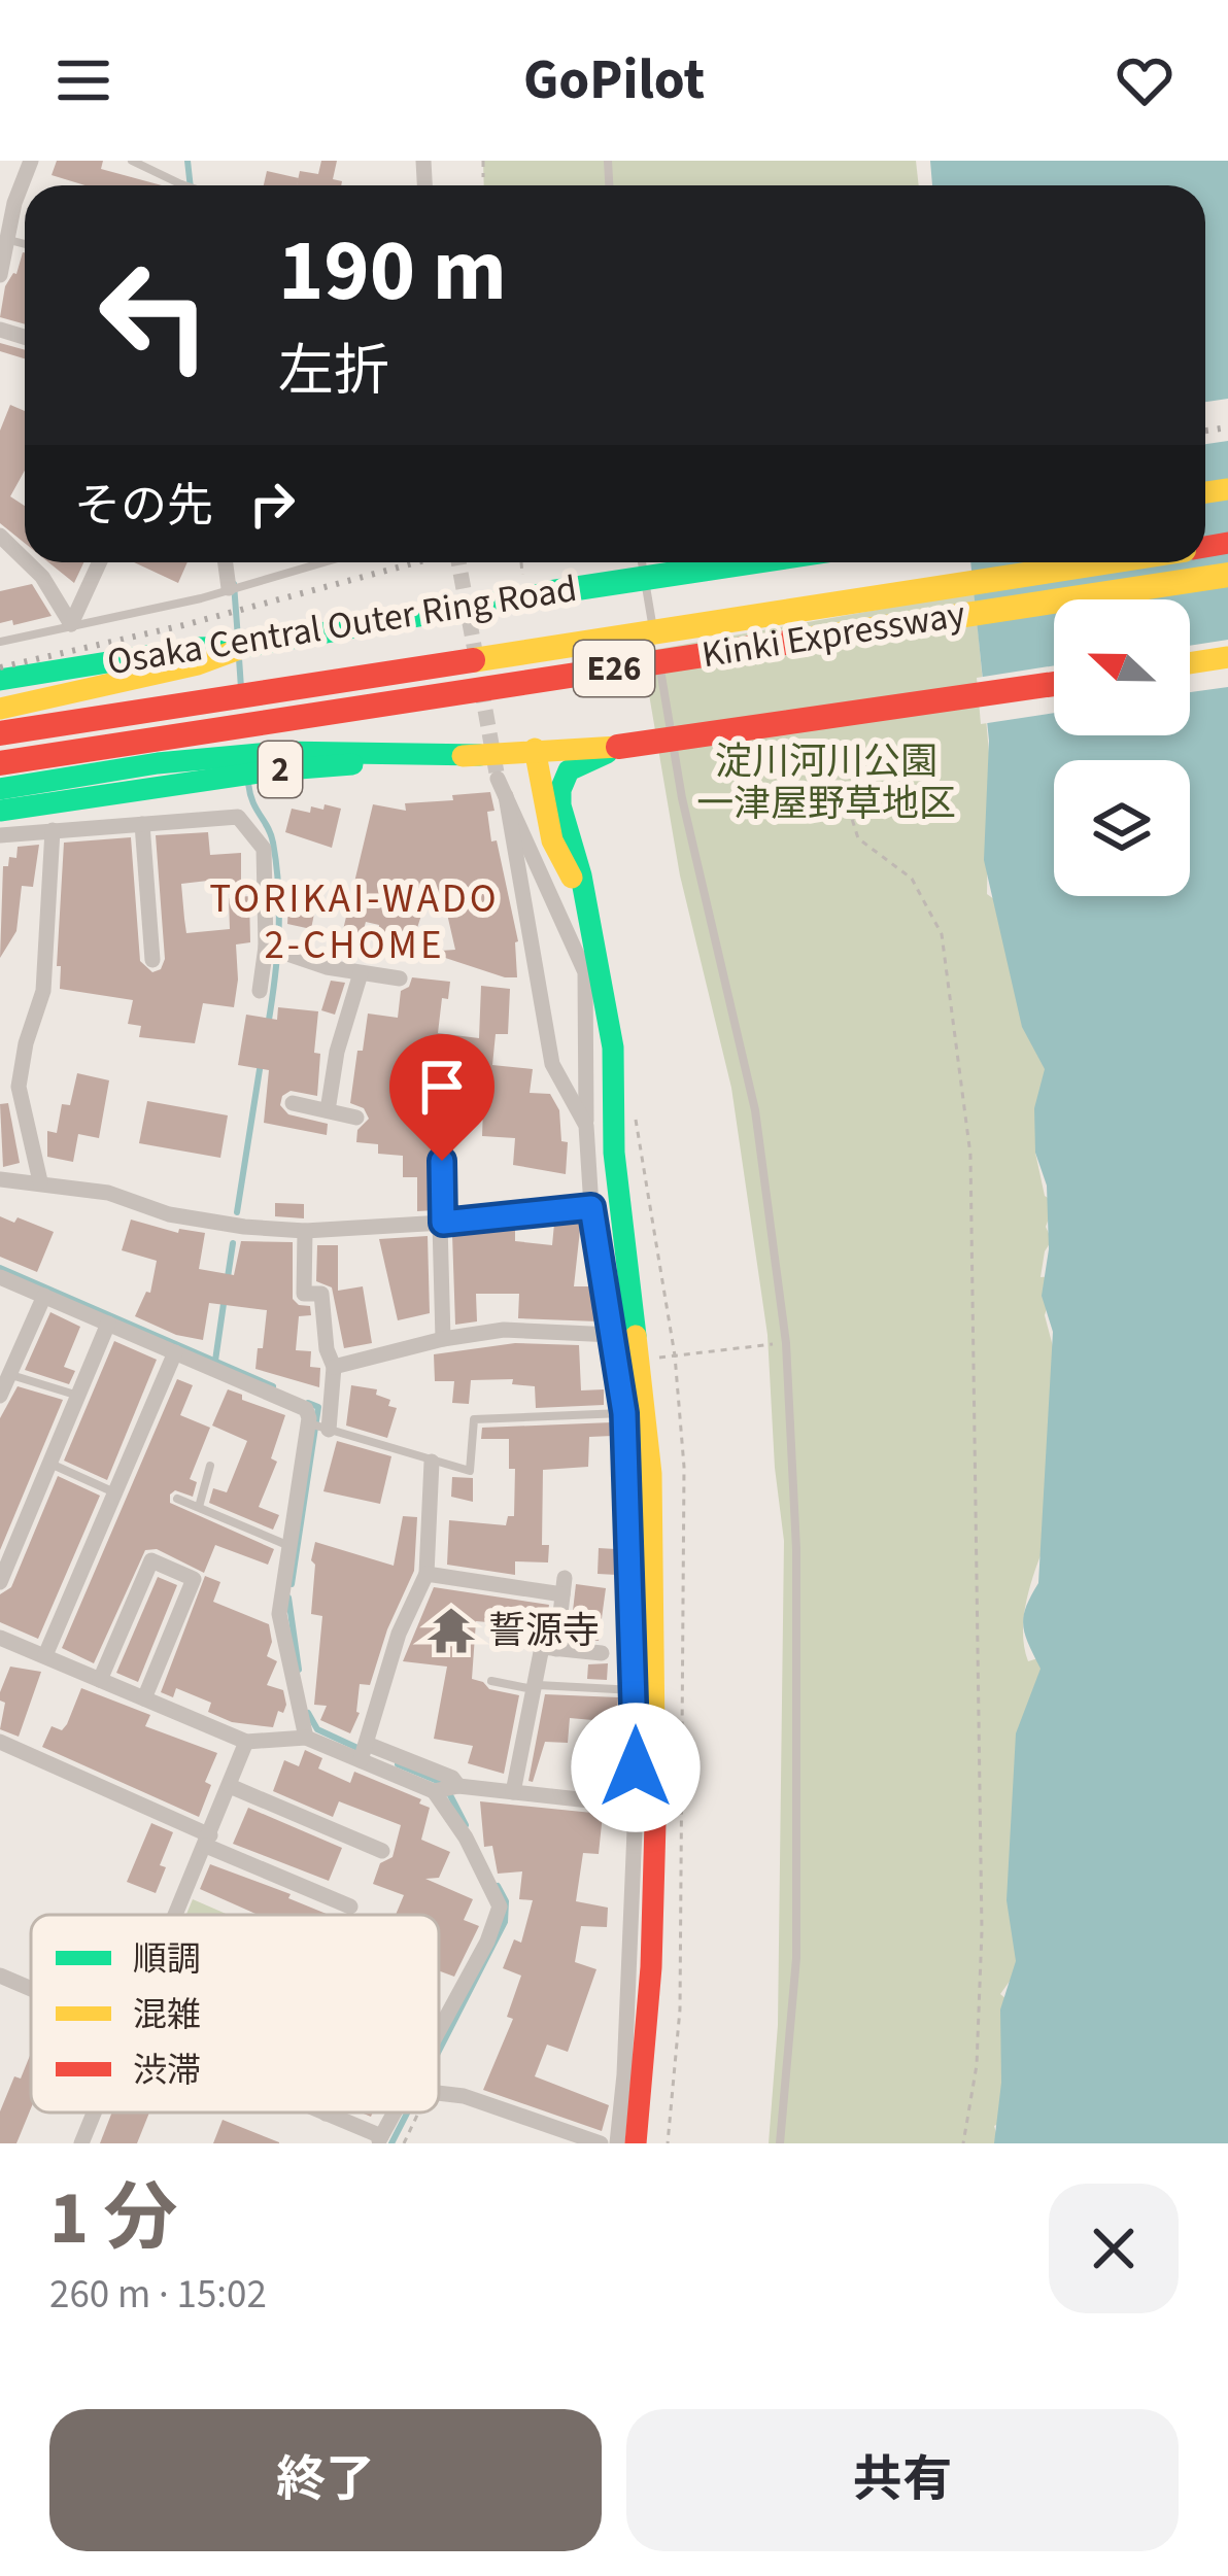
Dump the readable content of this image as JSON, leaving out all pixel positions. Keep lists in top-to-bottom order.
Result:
{
  "streets": {
    "main road": [
      "Osaka Central Outer Ring Road",
      "Kinki Expressway",
      "E26",
      "2"
    ]
  },
  "districts": ["TORIKAI-WADO 2-CHOME"],
  "parks": ["淀川河川公園 一津屋野草地区"],
  "places": {
    "temple": ["誓源寺"]
  },
  "legend": ["順調", "混雑", "渋滞"],
  "north": "left",
  "page": {
    "header": "GoPilot",
    "turn": ["190 m", "左折"],
    "then": "その先",
    "heading": ["1 分", "260 m · 15:02"],
    "buttons": ["終了", "共有"]
  }
}
